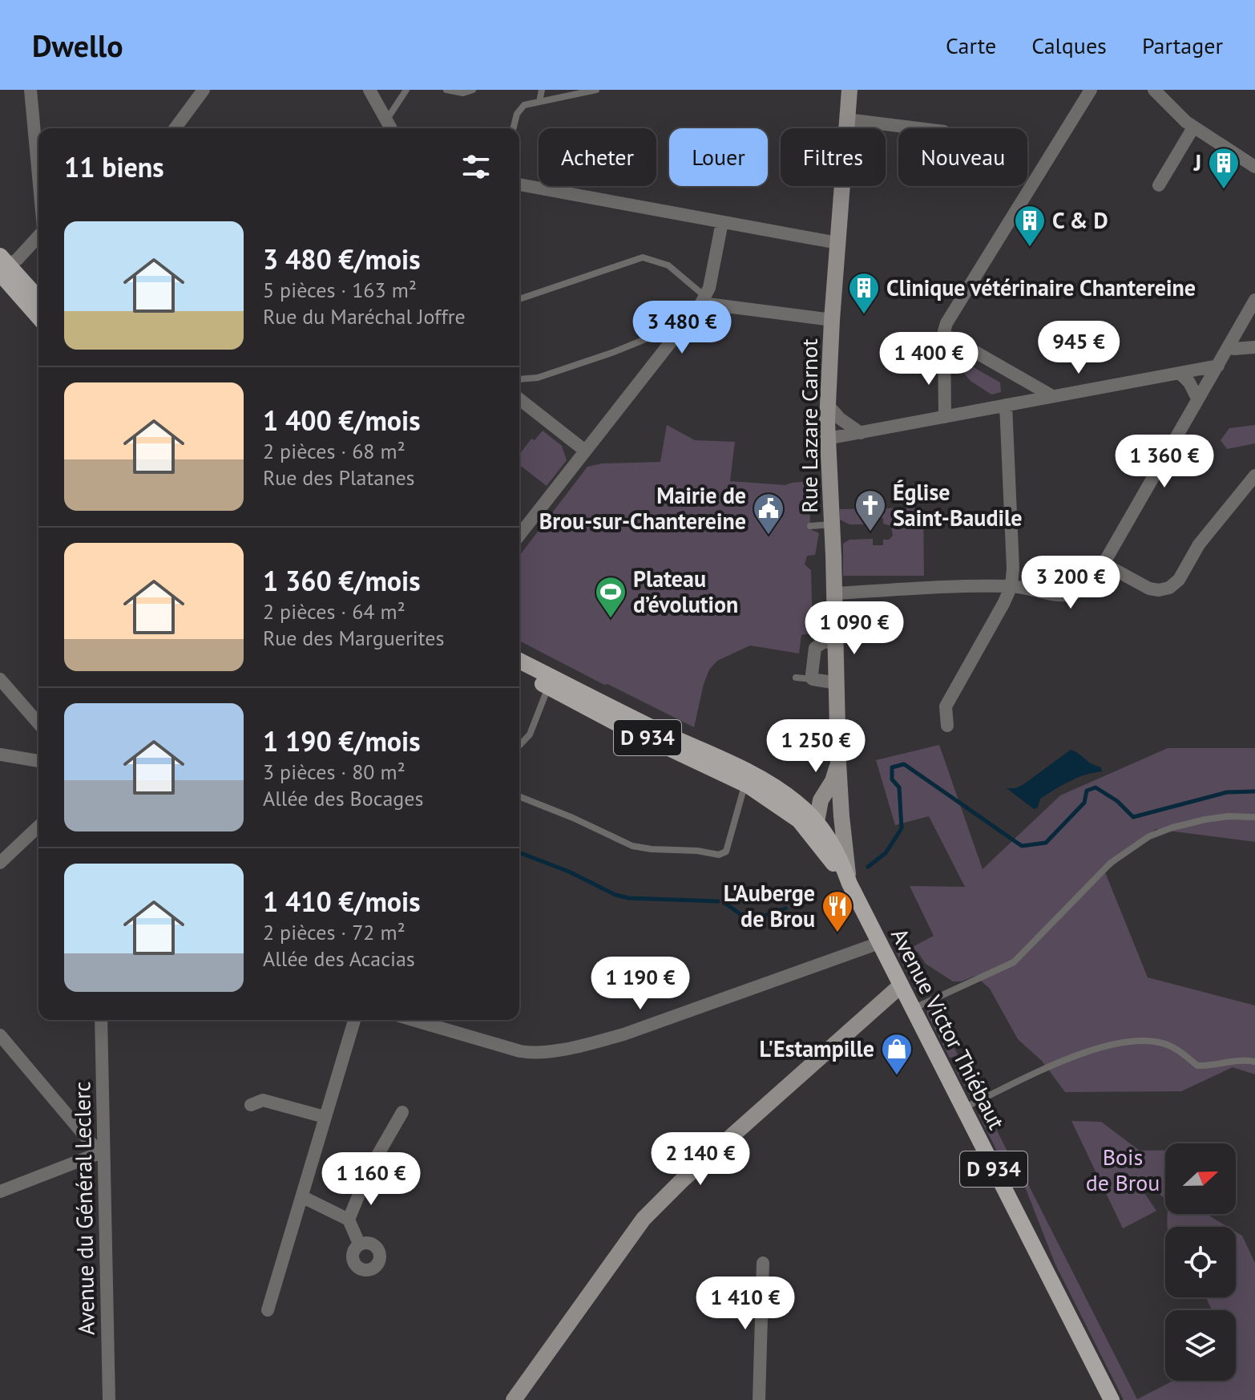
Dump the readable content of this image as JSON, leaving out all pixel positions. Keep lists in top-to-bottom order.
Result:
{
  "streets": {
    "main road": ["D 934", "Avenue Victor Thiébaut"],
    "street": ["Rue Lazare Carnot", "Avenue du Général Leclerc"]
  },
  "crossings": [
    ["Rue Lazare Carnot", "Avenue Victor Thiébaut"]
  ],
  "parks": ["Bois de Brou"],
  "places": {
    "building": ["J", "C & D", "Clinique vétérinaire Chantereine"],
    "church": ["Église Saint-Baudile"],
    "public building": ["Mairie de Brou-sur-Chantereine"],
    "sports": ["Plateau d’évolution"],
    "restaurant": ["L'Auberge de Brou"],
    "shop": ["L'Estampille"]
  },
  "north": "right",
  "page": {
    "header": "Dwello",
    "nav": ["Carte", "Calques", "Partager"],
    "chip": [
      "Acheter",
      "Louer",
      "Filtres",
      "Nouveau"
    ],
    "heading": "11 biens",
    "list": [
      {
        "name": "3 480 €/mois",
        "note": "5 pièces · 163 m² · Rue du Maréchal Joffre"
      },
      {
        "name": "1 400 €/mois",
        "note": "2 pièces · 68 m² · Rue des Platanes"
      },
      {
        "name": "1 360 €/mois",
        "note": "2 pièces · 64 m² · Rue des Marguerites"
      },
      {
        "name": "1 190 €/mois",
        "note": "3 pièces · 80 m² · Allée des Bocages"
      },
      {
        "name": "1 410 €/mois",
        "note": "2 pièces · 72 m² · Allée des Acacias"
      }
    ],
    "price": [
      "3 480 €",
      "945 €",
      "1 400 €",
      "1 360 €",
      "3 200 €",
      "1 090 €",
      "1 250 €",
      "1 190 €",
      "2 140 €",
      "1 160 €",
      "1 410 €"
    ]
  }
}
